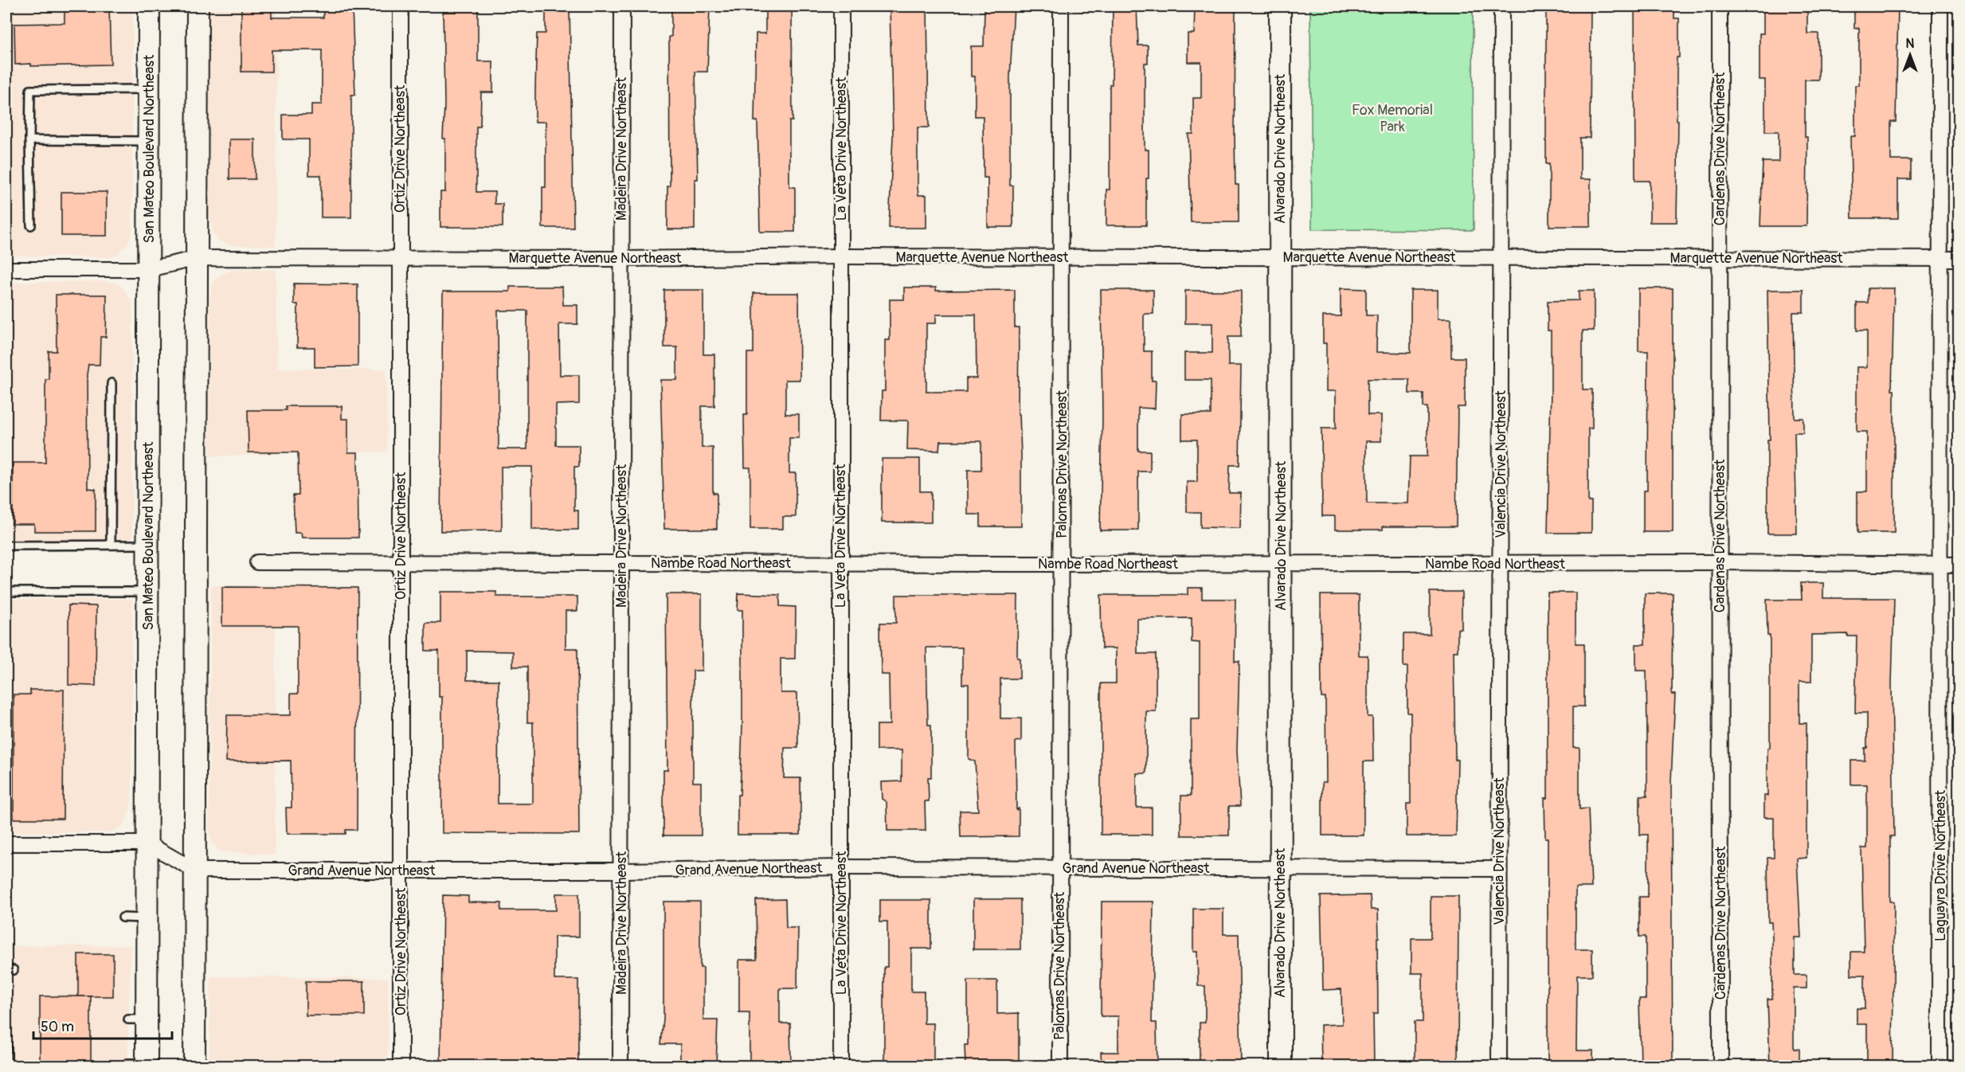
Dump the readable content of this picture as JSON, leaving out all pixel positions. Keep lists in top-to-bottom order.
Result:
{
  "streets": {
    "main road": ["San Mateo Boulevard Northeast", "Alvarado Drive Northeast"],
    "street": [
      "Ortiz Drive Northeast",
      "Madeira Drive Northeast",
      "La Veta Drive Northeast",
      "Cardenas Drive Northeast",
      "Marquette Avenue Northeast",
      "Palomas Drive Northeast",
      "Valencia Drive Northeast",
      "Nambe Road Northeast",
      "Laguayra Drive Northeast",
      "Grand Avenue Northeast"
    ]
  },
  "crossings": [
    ["San Mateo Boulevard Northeast", "Marquette Avenue Northeast"],
    ["San Mateo Boulevard Northeast", "Grand Avenue Northeast"],
    ["Ortiz Drive Northeast", "Marquette Avenue Northeast"],
    ["Ortiz Drive Northeast", "Nambe Road Northeast"],
    ["Ortiz Drive Northeast", "Grand Avenue Northeast"],
    ["Madeira Drive Northeast", "Marquette Avenue Northeast"],
    ["Madeira Drive Northeast", "Nambe Road Northeast"],
    ["Madeira Drive Northeast", "Grand Avenue Northeast"],
    ["La Veta Drive Northeast", "Marquette Avenue Northeast"],
    ["La Veta Drive Northeast", "Nambe Road Northeast"],
    ["La Veta Drive Northeast", "Grand Avenue Northeast"],
    ["Alvarado Drive Northeast", "Marquette Avenue Northeast"],
    ["Alvarado Drive Northeast", "Nambe Road Northeast"],
    ["Alvarado Drive Northeast", "Grand Avenue Northeast"],
    ["Cardenas Drive Northeast", "Marquette Avenue Northeast"],
    ["Cardenas Drive Northeast", "Nambe Road Northeast"],
    ["Marquette Avenue Northeast", "Palomas Drive Northeast"],
    ["Marquette Avenue Northeast", "Valencia Drive Northeast"],
    ["Marquette Avenue Northeast", "Laguayra Drive Northeast"],
    ["Palomas Drive Northeast", "Nambe Road Northeast"],
    ["Palomas Drive Northeast", "Grand Avenue Northeast"],
    ["Valencia Drive Northeast", "Nambe Road Northeast"],
    ["Valencia Drive Northeast", "Grand Avenue Northeast"],
    ["Nambe Road Northeast", "Laguayra Drive Northeast"]
  ],
  "parks": ["Fox Memorial Park"],
  "scale_bar": "50 m",
  "north": "top"
}
